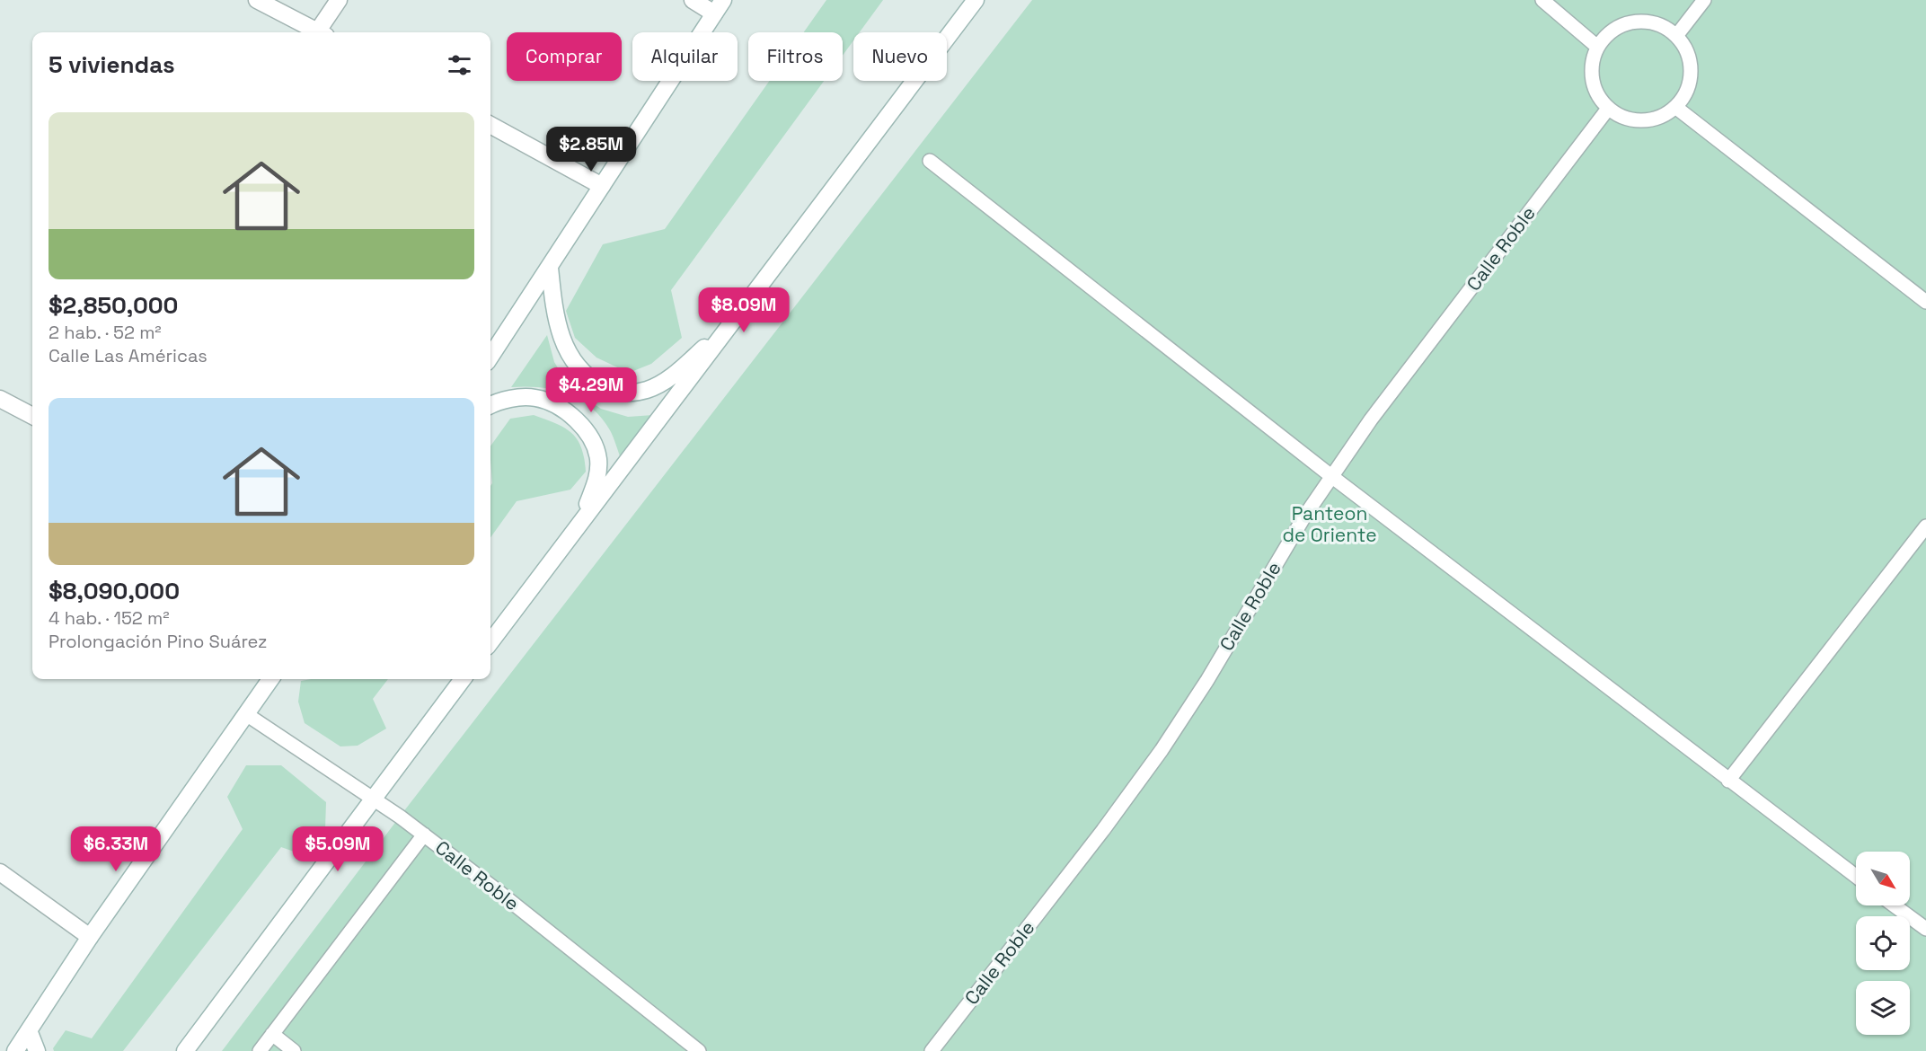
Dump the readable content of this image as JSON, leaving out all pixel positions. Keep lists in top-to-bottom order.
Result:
{
  "streets": {
    "lane": ["Calle Roble"]
  },
  "parks": ["Panteon de Oriente"],
  "north": "bottom right",
  "page": {
    "chip": [
      "Comprar",
      "Alquilar",
      "Filtros",
      "Nuevo"
    ],
    "heading": "5 viviendas",
    "list": [
      {
        "name": "$2,850,000",
        "note": "2 hab. · 52 m² · Calle Las Américas"
      },
      {
        "name": "$8,090,000",
        "note": "4 hab. · 152 m² · Prolongación Pino Suárez"
      }
    ],
    "price": [
      "$2.85M",
      "$8.09M",
      "$4.29M",
      "$6.33M",
      "$5.09M"
    ]
  }
}
